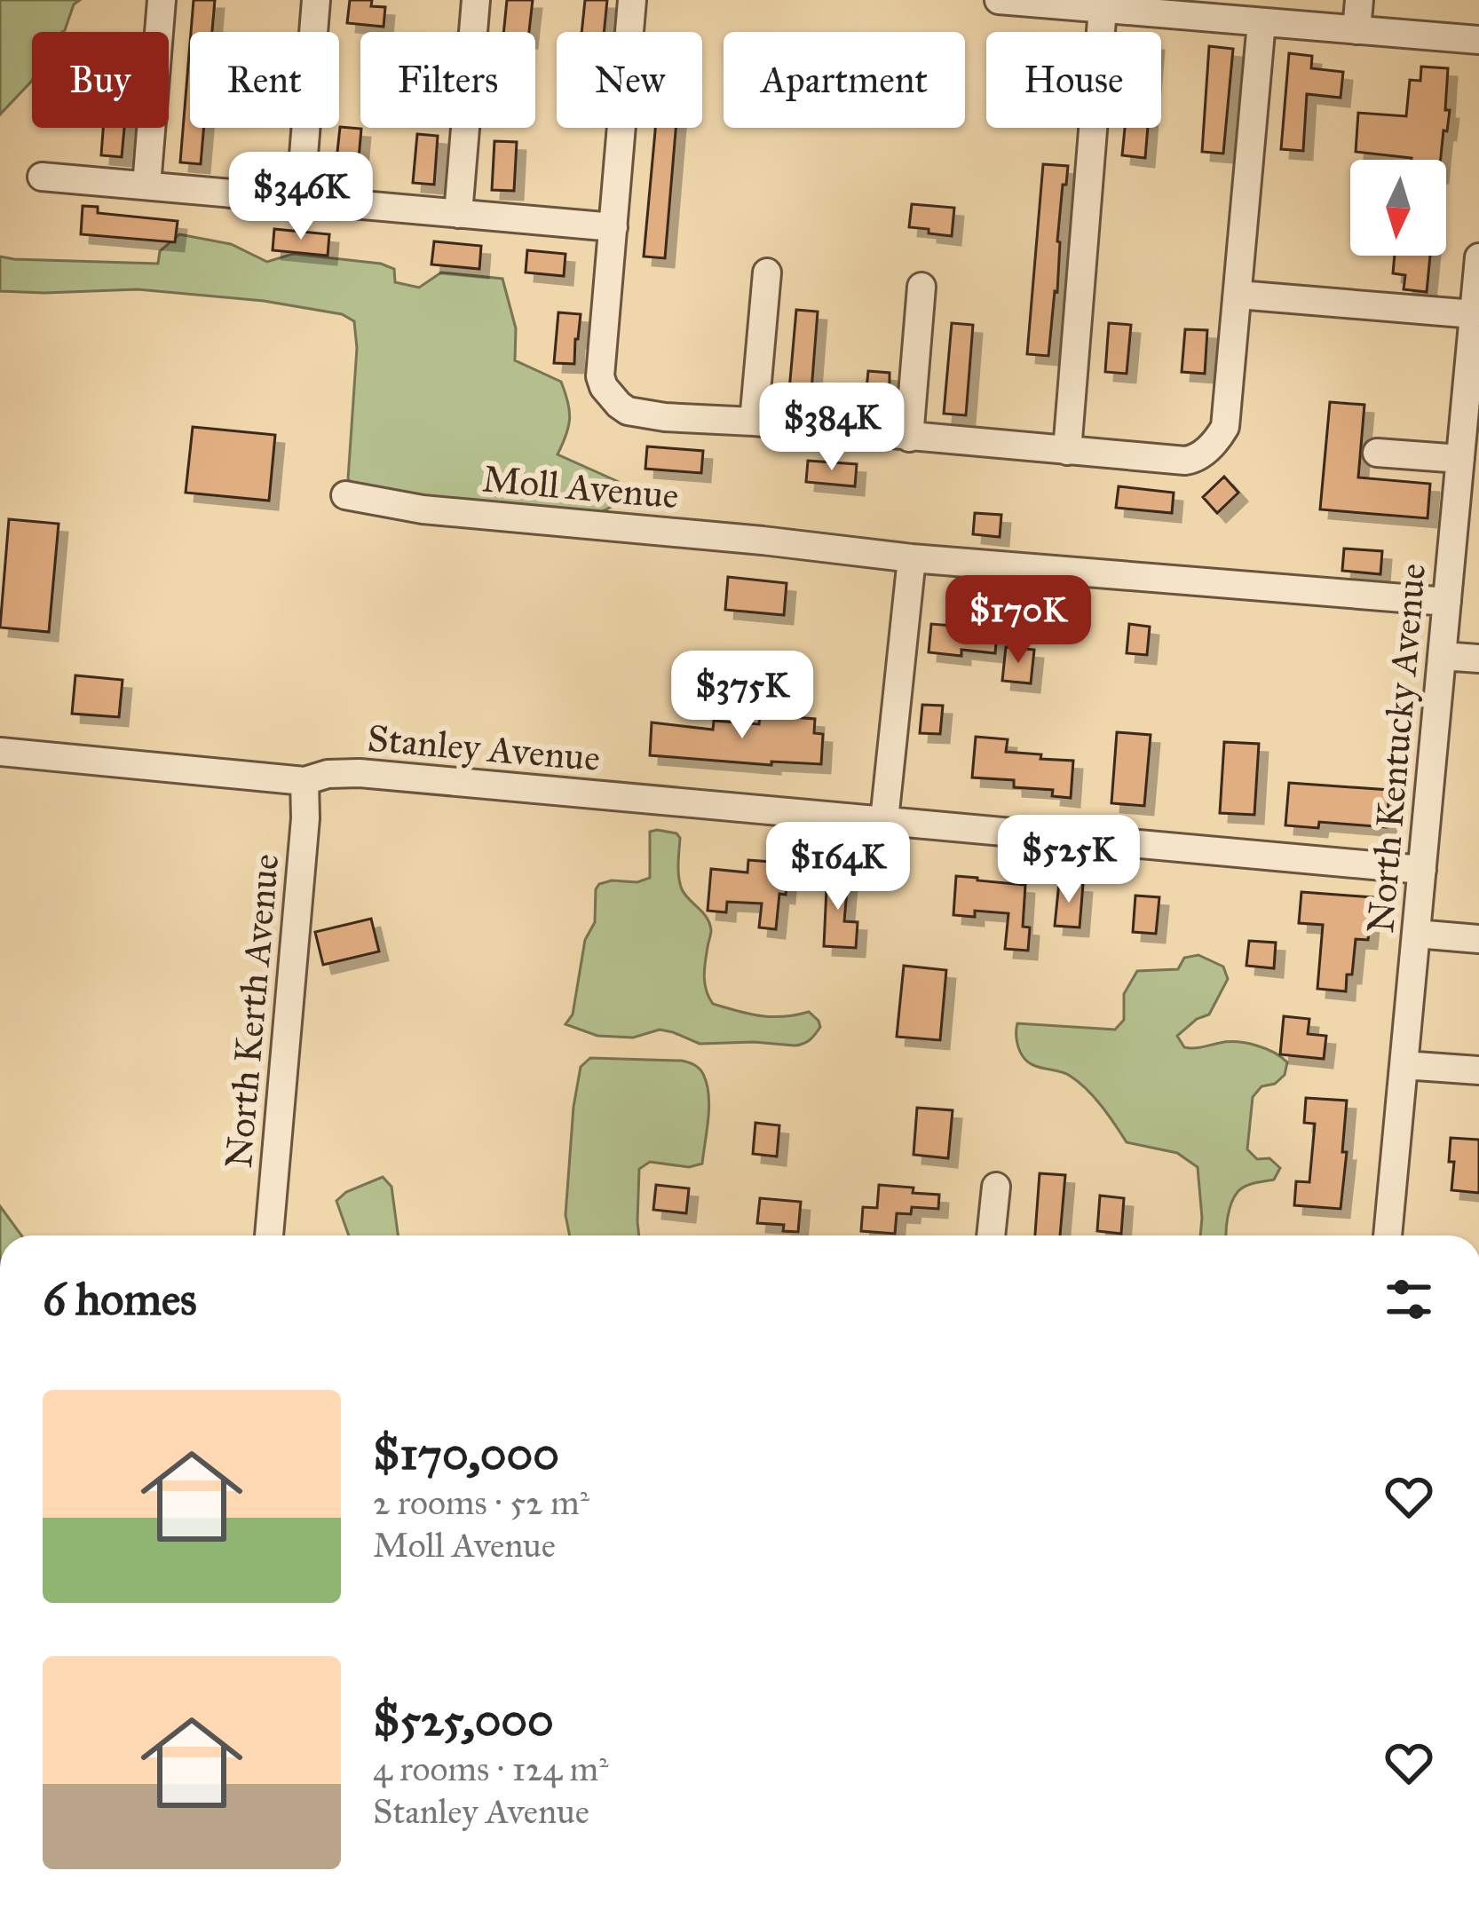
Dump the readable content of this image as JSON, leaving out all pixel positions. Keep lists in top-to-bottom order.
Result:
{
  "streets": {
    "street": [
      "Moll Avenue",
      "Stanley Avenue",
      "North Kentucky Avenue",
      "North Kerth Avenue"
    ]
  },
  "crossings": [
    ["Moll Avenue", "North Kentucky Avenue"],
    ["Stanley Avenue", "North Kentucky Avenue"],
    ["Stanley Avenue", "North Kerth Avenue"]
  ],
  "north": "bottom",
  "page": {
    "chip": [
      "Buy",
      "Rent",
      "Filters",
      "New",
      "Apartment",
      "House"
    ],
    "price": [
      "$346K",
      "$384K",
      "$170K",
      "$375K",
      "$525K",
      "$164K"
    ],
    "heading": "6 homes",
    "list": [
      {
        "name": "$170,000",
        "note": "2 rooms · 52 m² · Moll Avenue"
      },
      {
        "name": "$525,000",
        "note": "4 rooms · 124 m² · Stanley Avenue"
      }
    ]
  }
}
